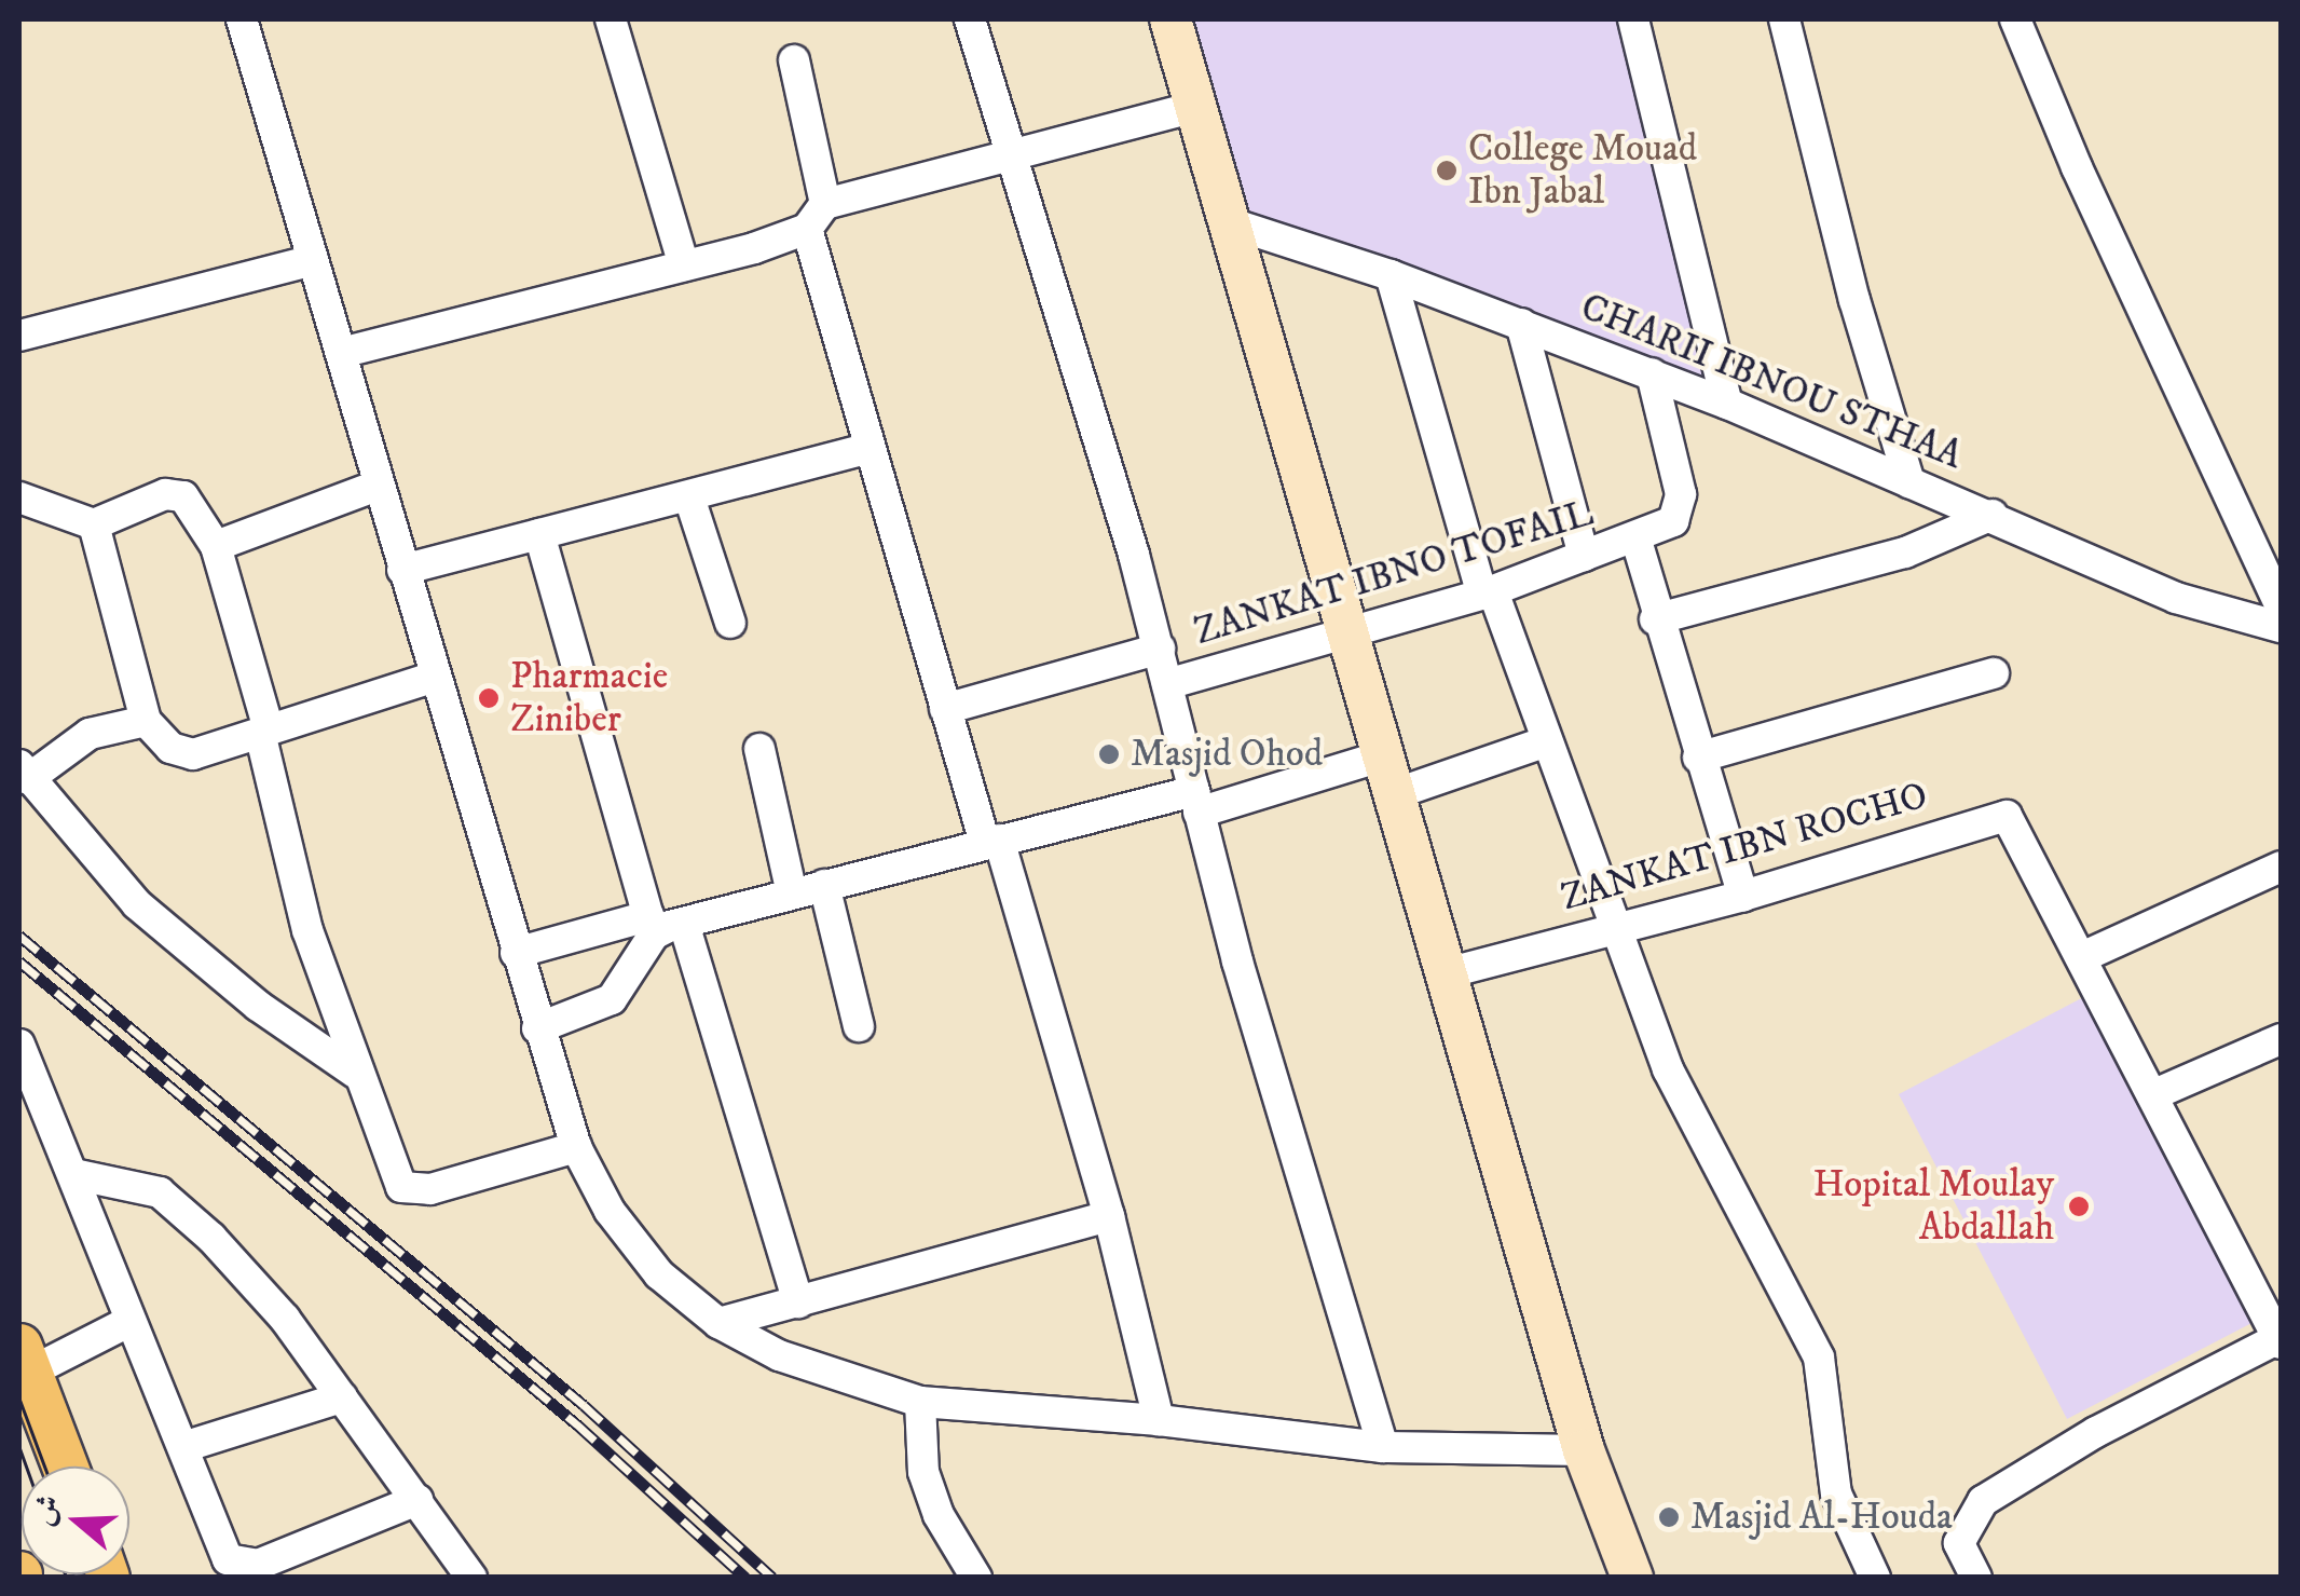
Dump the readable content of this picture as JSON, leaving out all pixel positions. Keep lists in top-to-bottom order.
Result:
{
  "streets": {
    "street": ["CHARII IBNOU STHAA", "ZANKAT IBNO TOFAIL", "ZANKAT IBN ROCHO"]
  },
  "crossings": [
    ["CHARII IBNOU STHAA", "ZANKAT IBNO TOFAIL"]
  ],
  "places": [
    "College Mouad Ibn Jabal",
    "Pharmacie Ziniber",
    "Masjid Ohod",
    "Hopital Moulay Abdallah",
    "Masjid Al-Houda"
  ],
  "north": "left"
}
